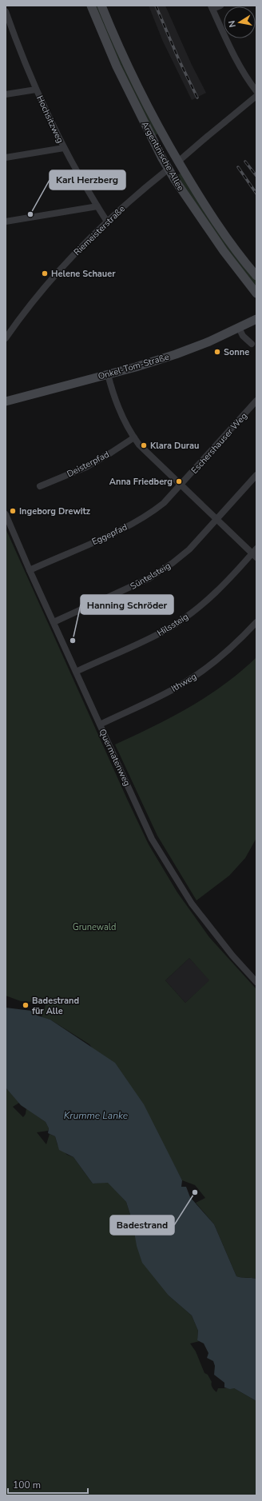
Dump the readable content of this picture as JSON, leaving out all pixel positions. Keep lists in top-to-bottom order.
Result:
{
  "streets": {
    "main road": ["Argentinische Allee", "Riemeisterstraße", "Onkel-Tom-Straße"],
    "street": [
      "Hochsitzweg",
      "Eschershauser Weg",
      "Deisterpfad",
      "Eggepfad",
      "Süntelsteig",
      "Hilssteig",
      "Ithweg",
      "Quermatenweg"
    ]
  },
  "crossings": [
    ["Hochsitzweg", "Riemeisterstraße"],
    ["Argentinische Allee", "Riemeisterstraße"],
    ["Eschershauser Weg", "Eggepfad"],
    ["Eggepfad", "Quermatenweg"],
    ["Süntelsteig", "Quermatenweg"],
    ["Hilssteig", "Quermatenweg"],
    ["Ithweg", "Quermatenweg"]
  ],
  "water": ["Krumme Lanke"],
  "parks": ["Grunewald"],
  "places": [
    "Karl Herzberg",
    "Helene Schauer",
    "Sonne",
    "Klara Durau",
    "Anna Friedberg",
    "Ingeborg Drewitz",
    "Hanning Schröder",
    "Badestrand für Alle",
    "Badestrand"
  ],
  "scale_bar": "100 m",
  "north": "left"
}
